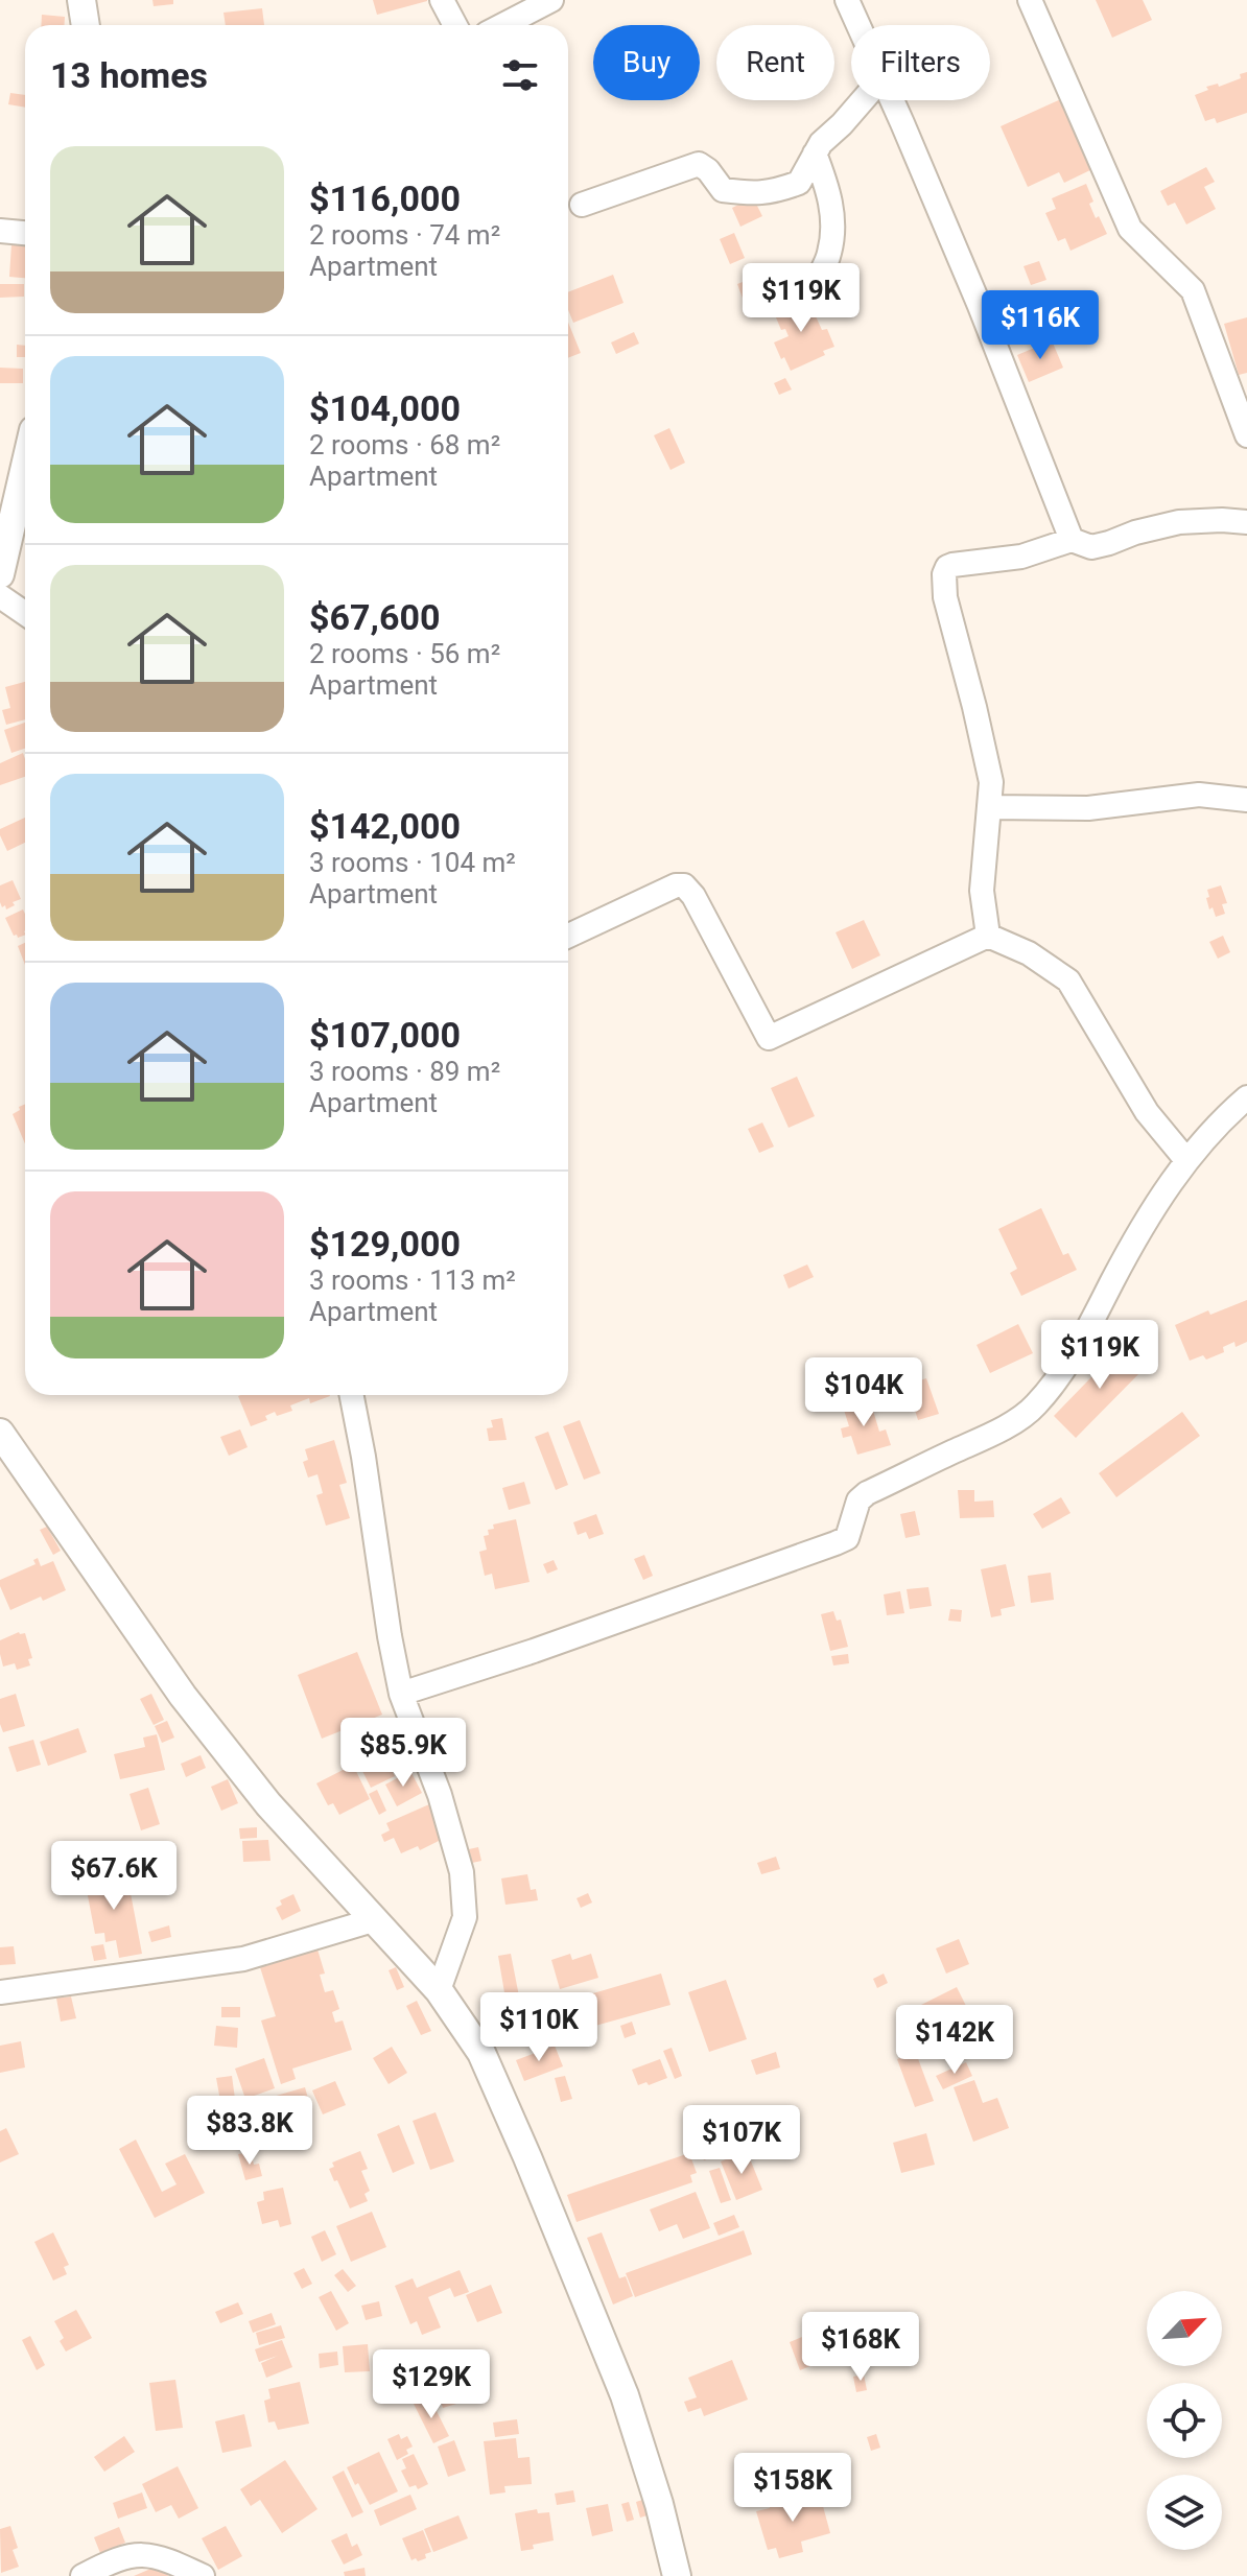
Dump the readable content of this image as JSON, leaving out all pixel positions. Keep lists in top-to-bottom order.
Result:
{
  "north": "top right",
  "page": {
    "chip": ["Buy", "Rent", "Filters"],
    "heading": "13 homes",
    "list": [
      {
        "name": "$116,000",
        "note": "2 rooms · 74 m² · Apartment"
      },
      {
        "name": "$104,000",
        "note": "2 rooms · 68 m² · Apartment"
      },
      {
        "name": "$67,600",
        "note": "2 rooms · 56 m² · Apartment"
      },
      {
        "name": "$142,000",
        "note": "3 rooms · 104 m² · Apartment"
      },
      {
        "name": "$107,000",
        "note": "3 rooms · 89 m² · Apartment"
      },
      {
        "name": "$129,000",
        "note": "3 rooms · 113 m² · Apartment"
      }
    ],
    "price": [
      "$119K",
      "$116K",
      "$119K",
      "$104K",
      "$85.9K",
      "$67.6K",
      "$110K",
      "$142K",
      "$83.8K",
      "$107K",
      "$168K",
      "$129K",
      "$158K"
    ]
  }
}
